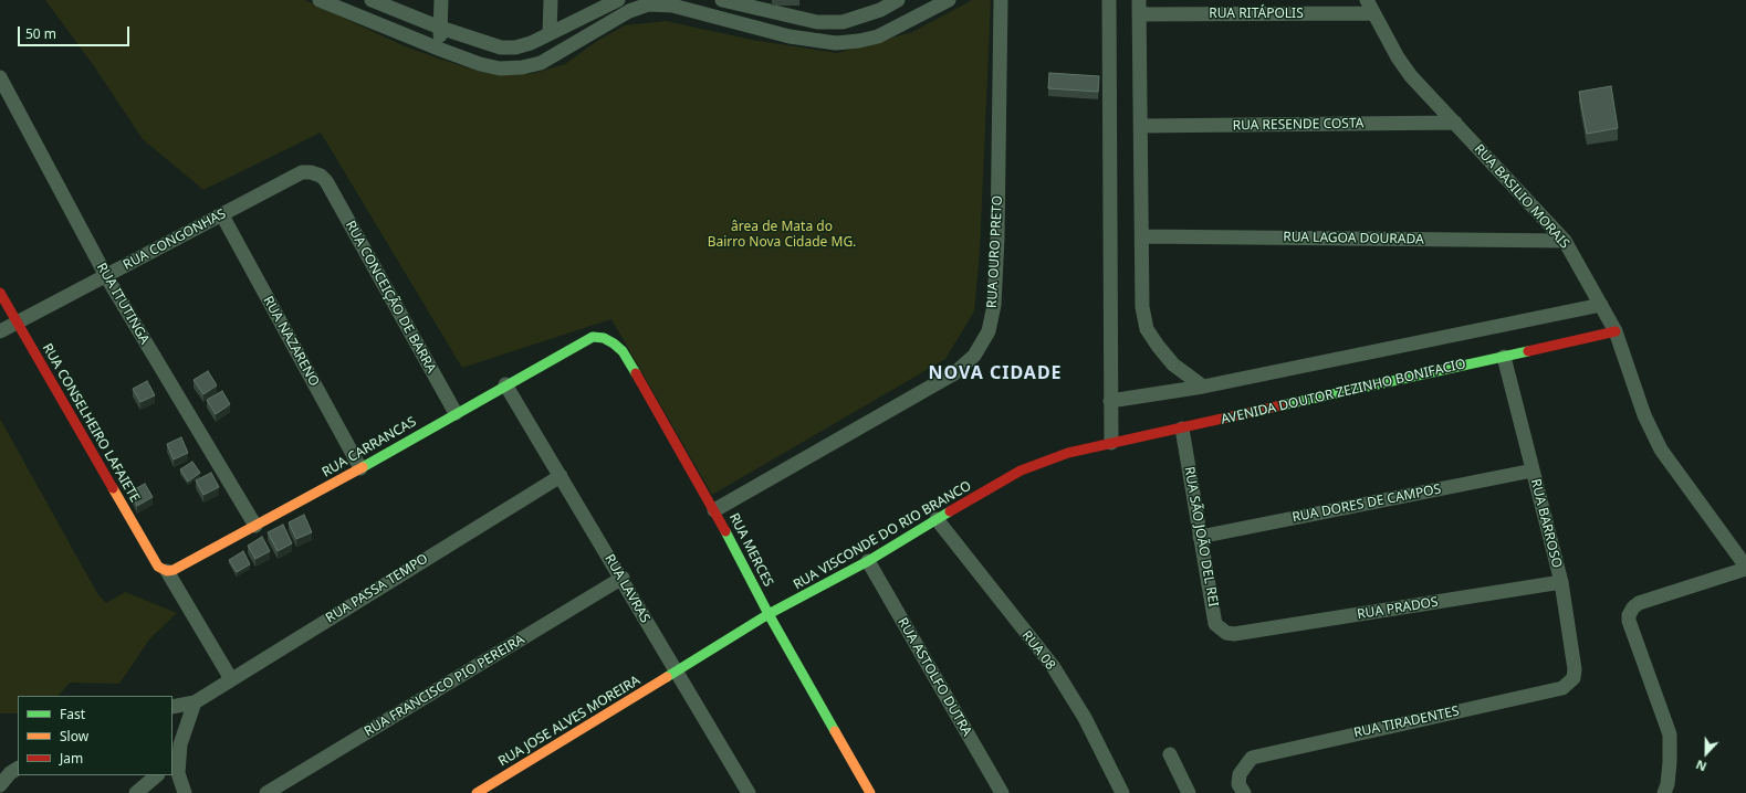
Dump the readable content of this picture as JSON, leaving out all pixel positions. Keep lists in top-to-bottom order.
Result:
{
  "streets": {
    "street": [
      "RUA RITÁPOLIS",
      "RUA RESENDE COSTA",
      "RUA BASILIO MORAIS",
      "RUA LAGOA DOURADA",
      "RUA CONGONHAS",
      "RUA OURO PRETO",
      "RUA CONCEIÇÃO DE BARRA",
      "RUA ITUTINGA",
      "RUA NAZARENO",
      "AVENIDA DOUTOR ZEZINHO BONIFACIO",
      "RUA CONSELHEIRO LAFAIETE",
      "RUA CARRANCAS",
      "RUA DORES DE CAMPOS",
      "RUA BARROSO",
      "RUA VISCONDE DO RIO BRANCO",
      "RUA SÃO JOÃO DEL REI",
      "RUA MERCES",
      "RUA PASSA TEMPO",
      "RUA LAVRAS",
      "RUA PRADOS",
      "RUA 08",
      "RUA ASTOLFO DUTRA",
      "RUA FRANCISCO PIO PEREIRA",
      "RUA JOSE ALVES MOREIRA",
      "RUA TIRADENTES"
    ]
  },
  "crossings": [
    ["RUA RITÁPOLIS", "RUA BASILIO MORAIS"],
    ["RUA RESENDE COSTA", "RUA BASILIO MORAIS"],
    ["RUA BASILIO MORAIS", "RUA LAGOA DOURADA"],
    ["RUA BASILIO MORAIS", "AVENIDA DOUTOR ZEZINHO BONIFACIO"],
    ["RUA CONGONHAS", "RUA CONCEIÇÃO DE BARRA"],
    ["RUA CONGONHAS", "RUA ITUTINGA"],
    ["RUA CONGONHAS", "RUA NAZARENO"],
    ["RUA CONGONHAS", "RUA CONSELHEIRO LAFAIETE"],
    ["RUA OURO PRETO", "RUA MERCES"],
    ["RUA CONCEIÇÃO DE BARRA", "RUA CARRANCAS"],
    ["RUA ITUTINGA", "RUA CARRANCAS"],
    ["RUA NAZARENO", "RUA CARRANCAS"],
    ["AVENIDA DOUTOR ZEZINHO BONIFACIO", "RUA BARROSO"],
    ["AVENIDA DOUTOR ZEZINHO BONIFACIO", "RUA VISCONDE DO RIO BRANCO"],
    ["AVENIDA DOUTOR ZEZINHO BONIFACIO", "RUA SÃO JOÃO DEL REI"],
    ["RUA CONSELHEIRO LAFAIETE", "RUA CARRANCAS"],
    ["RUA CARRANCAS", "RUA MERCES"],
    ["RUA CARRANCAS", "RUA LAVRAS"],
    ["RUA DORES DE CAMPOS", "RUA BARROSO"],
    ["RUA DORES DE CAMPOS", "RUA SÃO JOÃO DEL REI"],
    ["RUA BARROSO", "RUA PRADOS"],
    ["RUA BARROSO", "RUA TIRADENTES"],
    ["RUA VISCONDE DO RIO BRANCO", "RUA MERCES"],
    ["RUA VISCONDE DO RIO BRANCO", "RUA LAVRAS"],
    ["RUA VISCONDE DO RIO BRANCO", "RUA 08"],
    ["RUA VISCONDE DO RIO BRANCO", "RUA ASTOLFO DUTRA"],
    ["RUA VISCONDE DO RIO BRANCO", "RUA JOSE ALVES MOREIRA"],
    ["RUA SÃO JOÃO DEL REI", "RUA PRADOS"],
    ["RUA PASSA TEMPO", "RUA LAVRAS"],
    ["RUA LAVRAS", "RUA FRANCISCO PIO PEREIRA"],
    ["RUA LAVRAS", "RUA JOSE ALVES MOREIRA"]
  ],
  "districts": ["NOVA CIDADE"],
  "parks": ["ârea de Mata do Bairro Nova Cidade MG."],
  "legend": ["Fast", "Slow", "Jam"],
  "scale_bar": "50 m",
  "north": "bottom"
}
